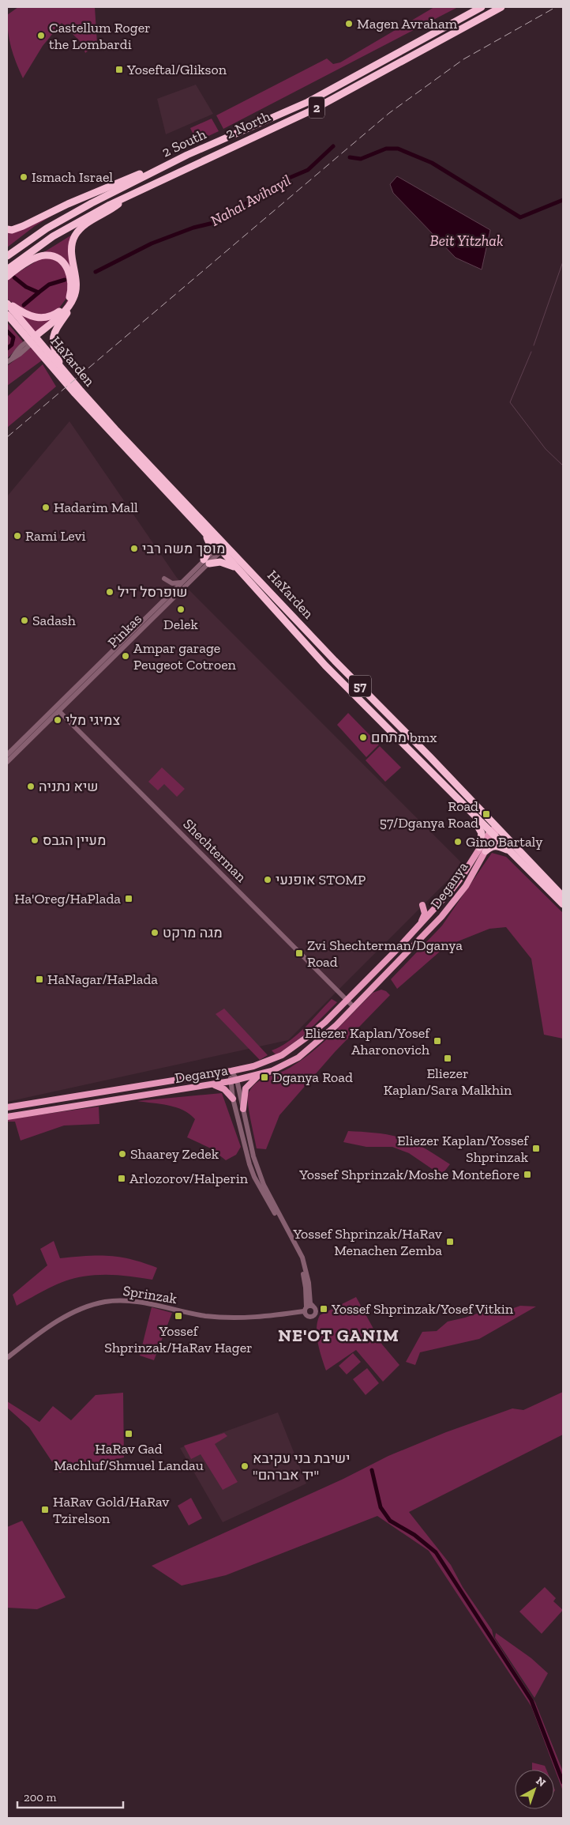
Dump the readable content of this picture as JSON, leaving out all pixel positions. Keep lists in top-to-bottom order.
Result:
{
  "streets": {
    "highway": [
      "2",
      "2 North",
      "2 South",
      "HaYarden",
      "57"
    ],
    "main road": ["Deganya"],
    "street": ["Pinkas", "Shechterman", "Sprinzak"]
  },
  "crossings": [
    ["HaYarden", "Pinkas"],
    ["HaYarden", "Deganya"],
    ["Pinkas", "Shechterman"],
    ["Shechterman", "Deganya"]
  ],
  "districts": ["NE'OT GANIM"],
  "water": ["Nahal Avihayil", "Beit Yitzhak"],
  "places": {
    "other": [
      "Magen Avraham",
      "Castellum Roger the Lombardi",
      "Ismach Israel",
      "Hadarim Mall",
      "Rami Levi",
      "מוסך משה רבי",
      "שופרסל דיל",
      "Delek",
      "Sadash",
      "Ampar garage Peugeot Cotroen",
      "צמיגי מלי",
      "מתחם bmx",
      "שיא נתניה",
      "מעיין הגבס",
      "Gino Bartaly",
      "אופנעי STOMP",
      "מגה מרקט",
      "Shaarey Zedek",
      "ישיבת בני עקיבא \"יד אברהם\""
    ],
    "transit": [
      "Yoseftal/Glikson",
      "Road 57/Dganya Road",
      "Ha'Oreg/HaPlada",
      "Zvi Shechterman/Dganya Road",
      "HaNagar/HaPlada",
      "Eliezer Kaplan/Yosef Aharonovich",
      "Eliezer Kaplan/Sara Malkhin",
      "Dganya Road",
      "Eliezer Kaplan/Yossef Shprinzak",
      "Yossef Shprinzak/Moshe Montefiore",
      "Arlozorov/Halperin",
      "Yossef Shprinzak/HaRav Menachen Zemba",
      "Yossef Shprinzak/Yosef Vitkin",
      "Yossef Shprinzak/HaRav Hager",
      "HaRav Gad Machluf/Shmuel Landau",
      "HaRav Gold/HaRav Tzirelson"
    ]
  },
  "scale_bar": "200 m",
  "north": "top right"
}
